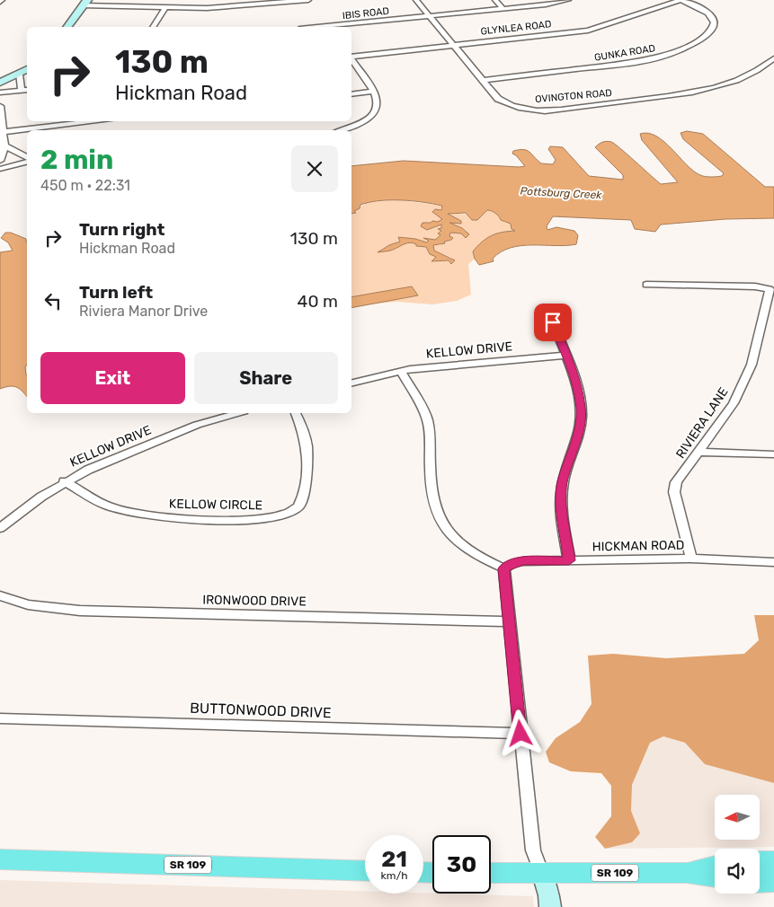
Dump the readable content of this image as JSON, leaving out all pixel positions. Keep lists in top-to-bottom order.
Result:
{
  "streets": {
    "main road": ["SR 109"],
    "street": [
      "IBIS ROAD",
      "GLYNLEA ROAD",
      "GUNKA ROAD",
      "OVINGTON ROAD",
      "KELLOW DRIVE",
      "RIVIERA LANE",
      "KELLOW CIRCLE",
      "HICKMAN ROAD",
      "IRONWOOD DRIVE",
      "BUTTONWOOD DRIVE"
    ]
  },
  "crossings": [
    ["IBIS ROAD", "OVINGTON ROAD"],
    ["GLYNLEA ROAD", "GUNKA ROAD"],
    ["GLYNLEA ROAD", "OVINGTON ROAD"],
    ["GUNKA ROAD", "OVINGTON ROAD"],
    ["KELLOW DRIVE", "KELLOW CIRCLE"],
    ["RIVIERA LANE", "HICKMAN ROAD"]
  ],
  "water": ["Pottsburg Creek"],
  "north": "left",
  "page": {
    "turn": ["130 m", "Hickman Road"],
    "heading": ["2 min", "450 m · 22:31"],
    "list": [
      {
        "name": "Turn right",
        "note": "Hickman Road",
        "value": "130 m"
      },
      {
        "name": "Turn left",
        "note": "Riviera Manor Drive",
        "value": "40 m"
      }
    ],
    "buttons": ["Exit", "Share"],
    "speed": "21 km/h",
    "limit": "30"
  }
}
